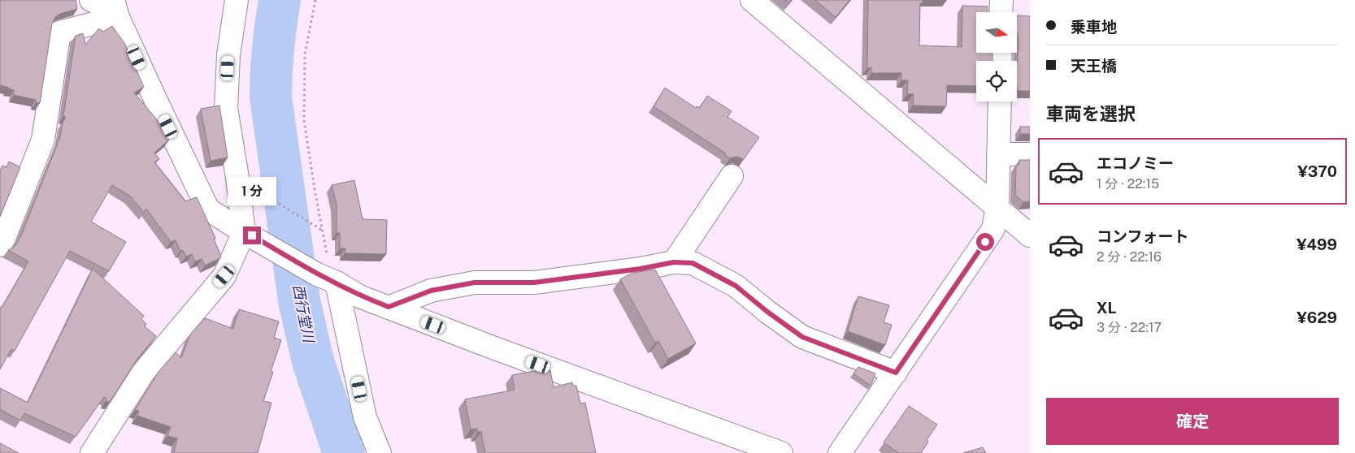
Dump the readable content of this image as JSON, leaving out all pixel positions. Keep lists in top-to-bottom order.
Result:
{
  "water": ["西行堂川"],
  "north": "right",
  "page": {
    "banner": ["乗車地", "天王橋"],
    "heading": "車両を選択",
    "list": [
      {
        "name": "エコノミー",
        "note": "1 分 · 22:15",
        "value": "¥370"
      },
      {
        "name": "コンフォート",
        "note": "2 分 · 22:16",
        "value": "¥499"
      },
      {
        "name": "XL",
        "note": "3 分 · 22:17",
        "value": "¥629"
      }
    ],
    "bubble": "1 分",
    "buttons": "確定"
  }
}
